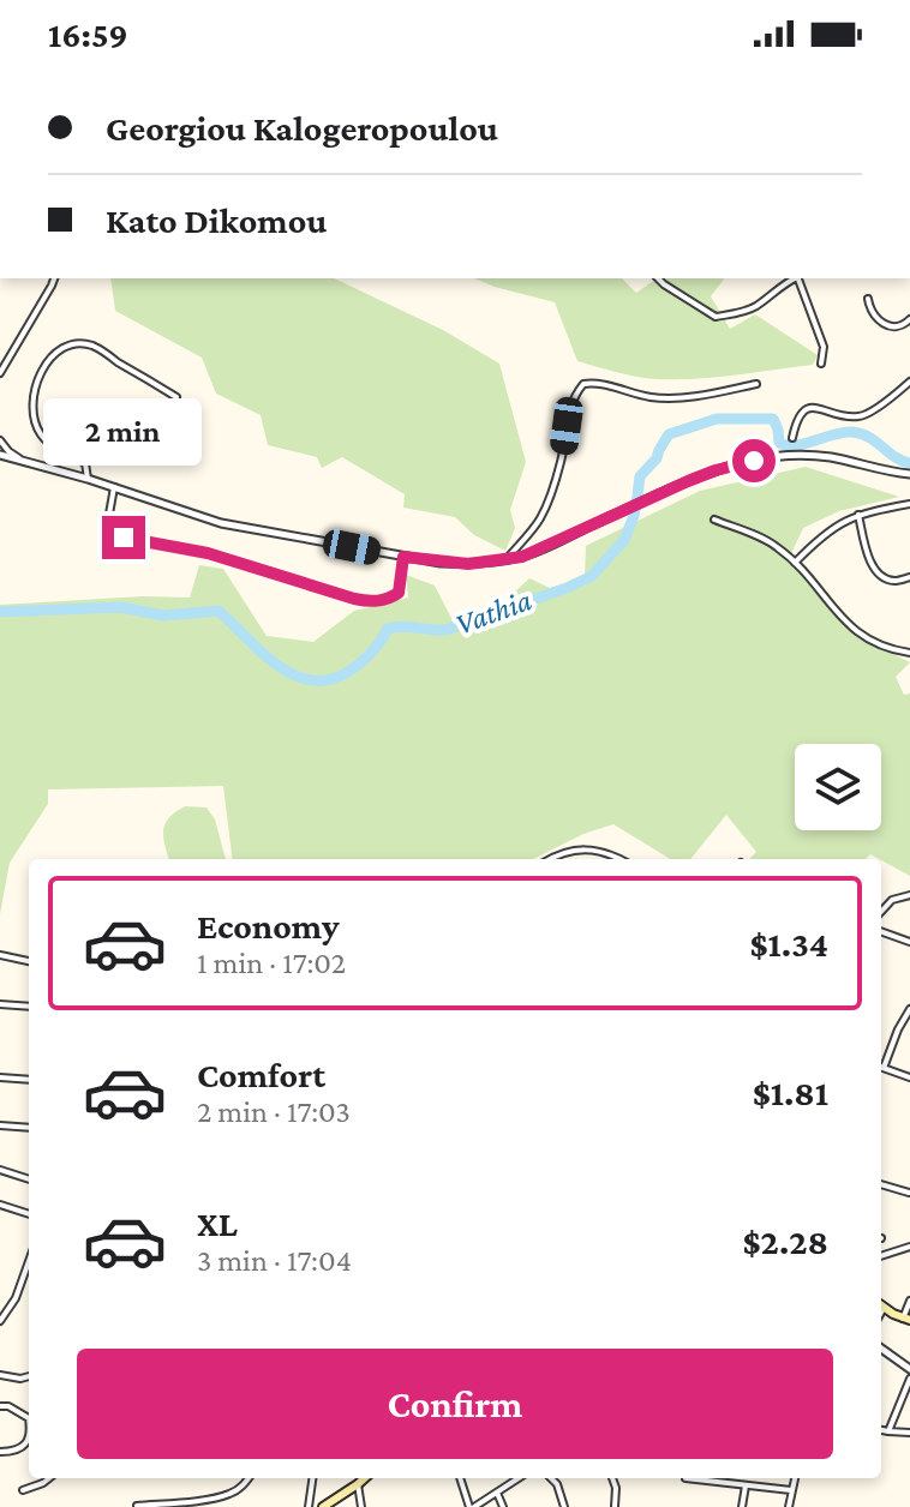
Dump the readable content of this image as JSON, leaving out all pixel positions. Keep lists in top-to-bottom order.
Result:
{
  "water": ["Vathia"],
  "page": {
    "status": "16:59",
    "banner": ["Georgiou Kalogeropoulou", "Kato Dikomou"],
    "bubble": "2 min",
    "list": [
      {
        "name": "Economy",
        "note": "1 min · 17:02",
        "value": "$1.34"
      },
      {
        "name": "Comfort",
        "note": "2 min · 17:03",
        "value": "$1.81"
      },
      {
        "name": "XL",
        "note": "3 min · 17:04",
        "value": "$2.28"
      }
    ],
    "buttons": "Confirm"
  }
}
